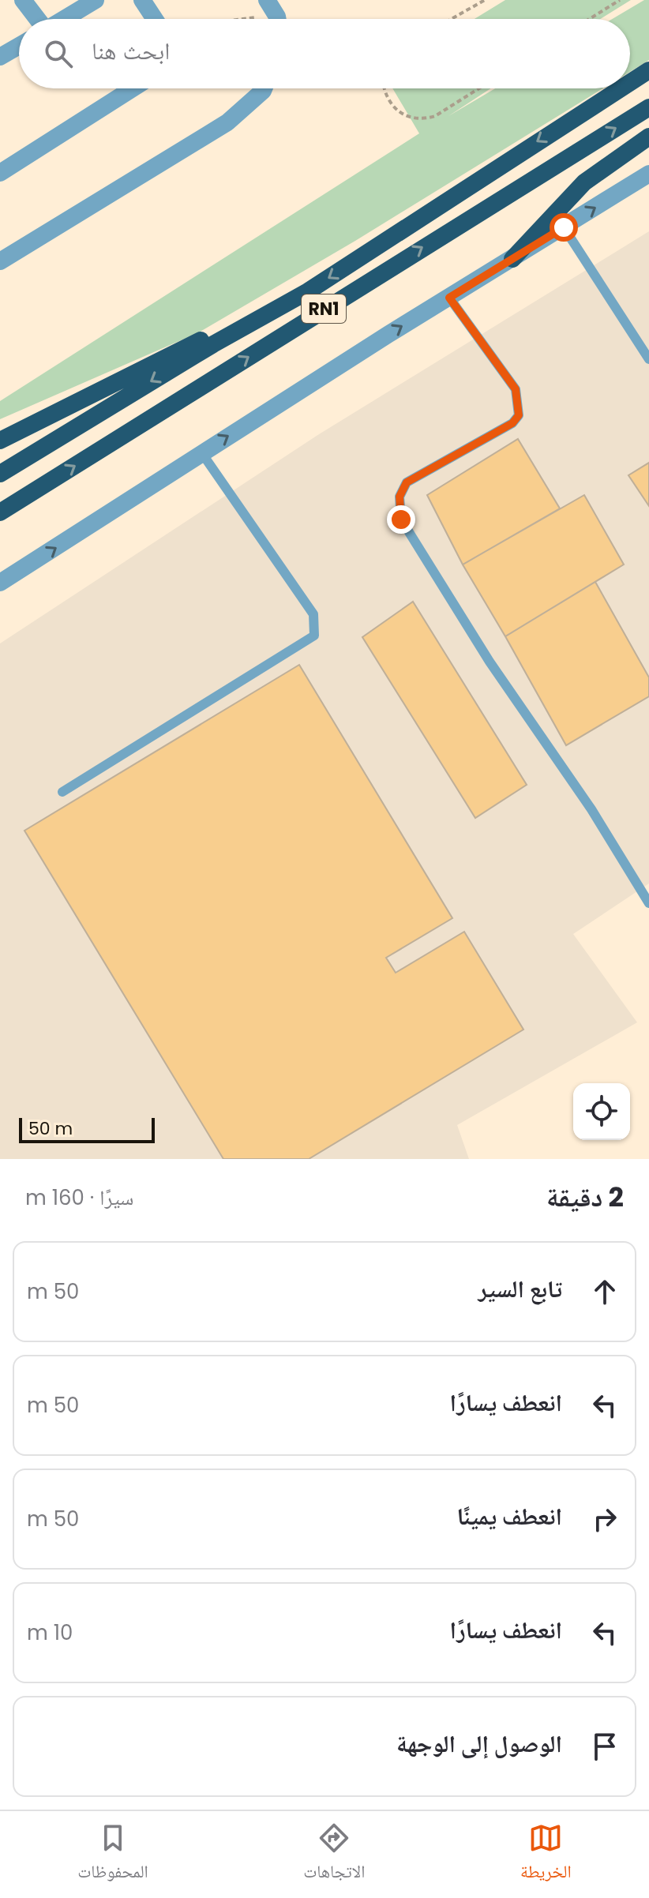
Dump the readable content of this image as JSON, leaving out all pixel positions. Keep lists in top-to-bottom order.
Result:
{
  "streets": {
    "highway": ["RN1"]
  },
  "scale_bar": "50 m",
  "page": {
    "search": "ابحث هنا",
    "scale": "50 m",
    "heading": ["2 دقيقة", "سيرًا · 160 m"],
    "list": [
      ["تابع السير", "50 m"],
      ["انعطف يسارًا", "50 m"],
      ["انعطف يمينًا", "50 m"],
      ["انعطف يسارًا", "10 m"],
      "الوصول إلى الوجهة"
    ],
    "nav": ["الخريطة", "الاتجاهات", "المحفوظات"]
  }
}
